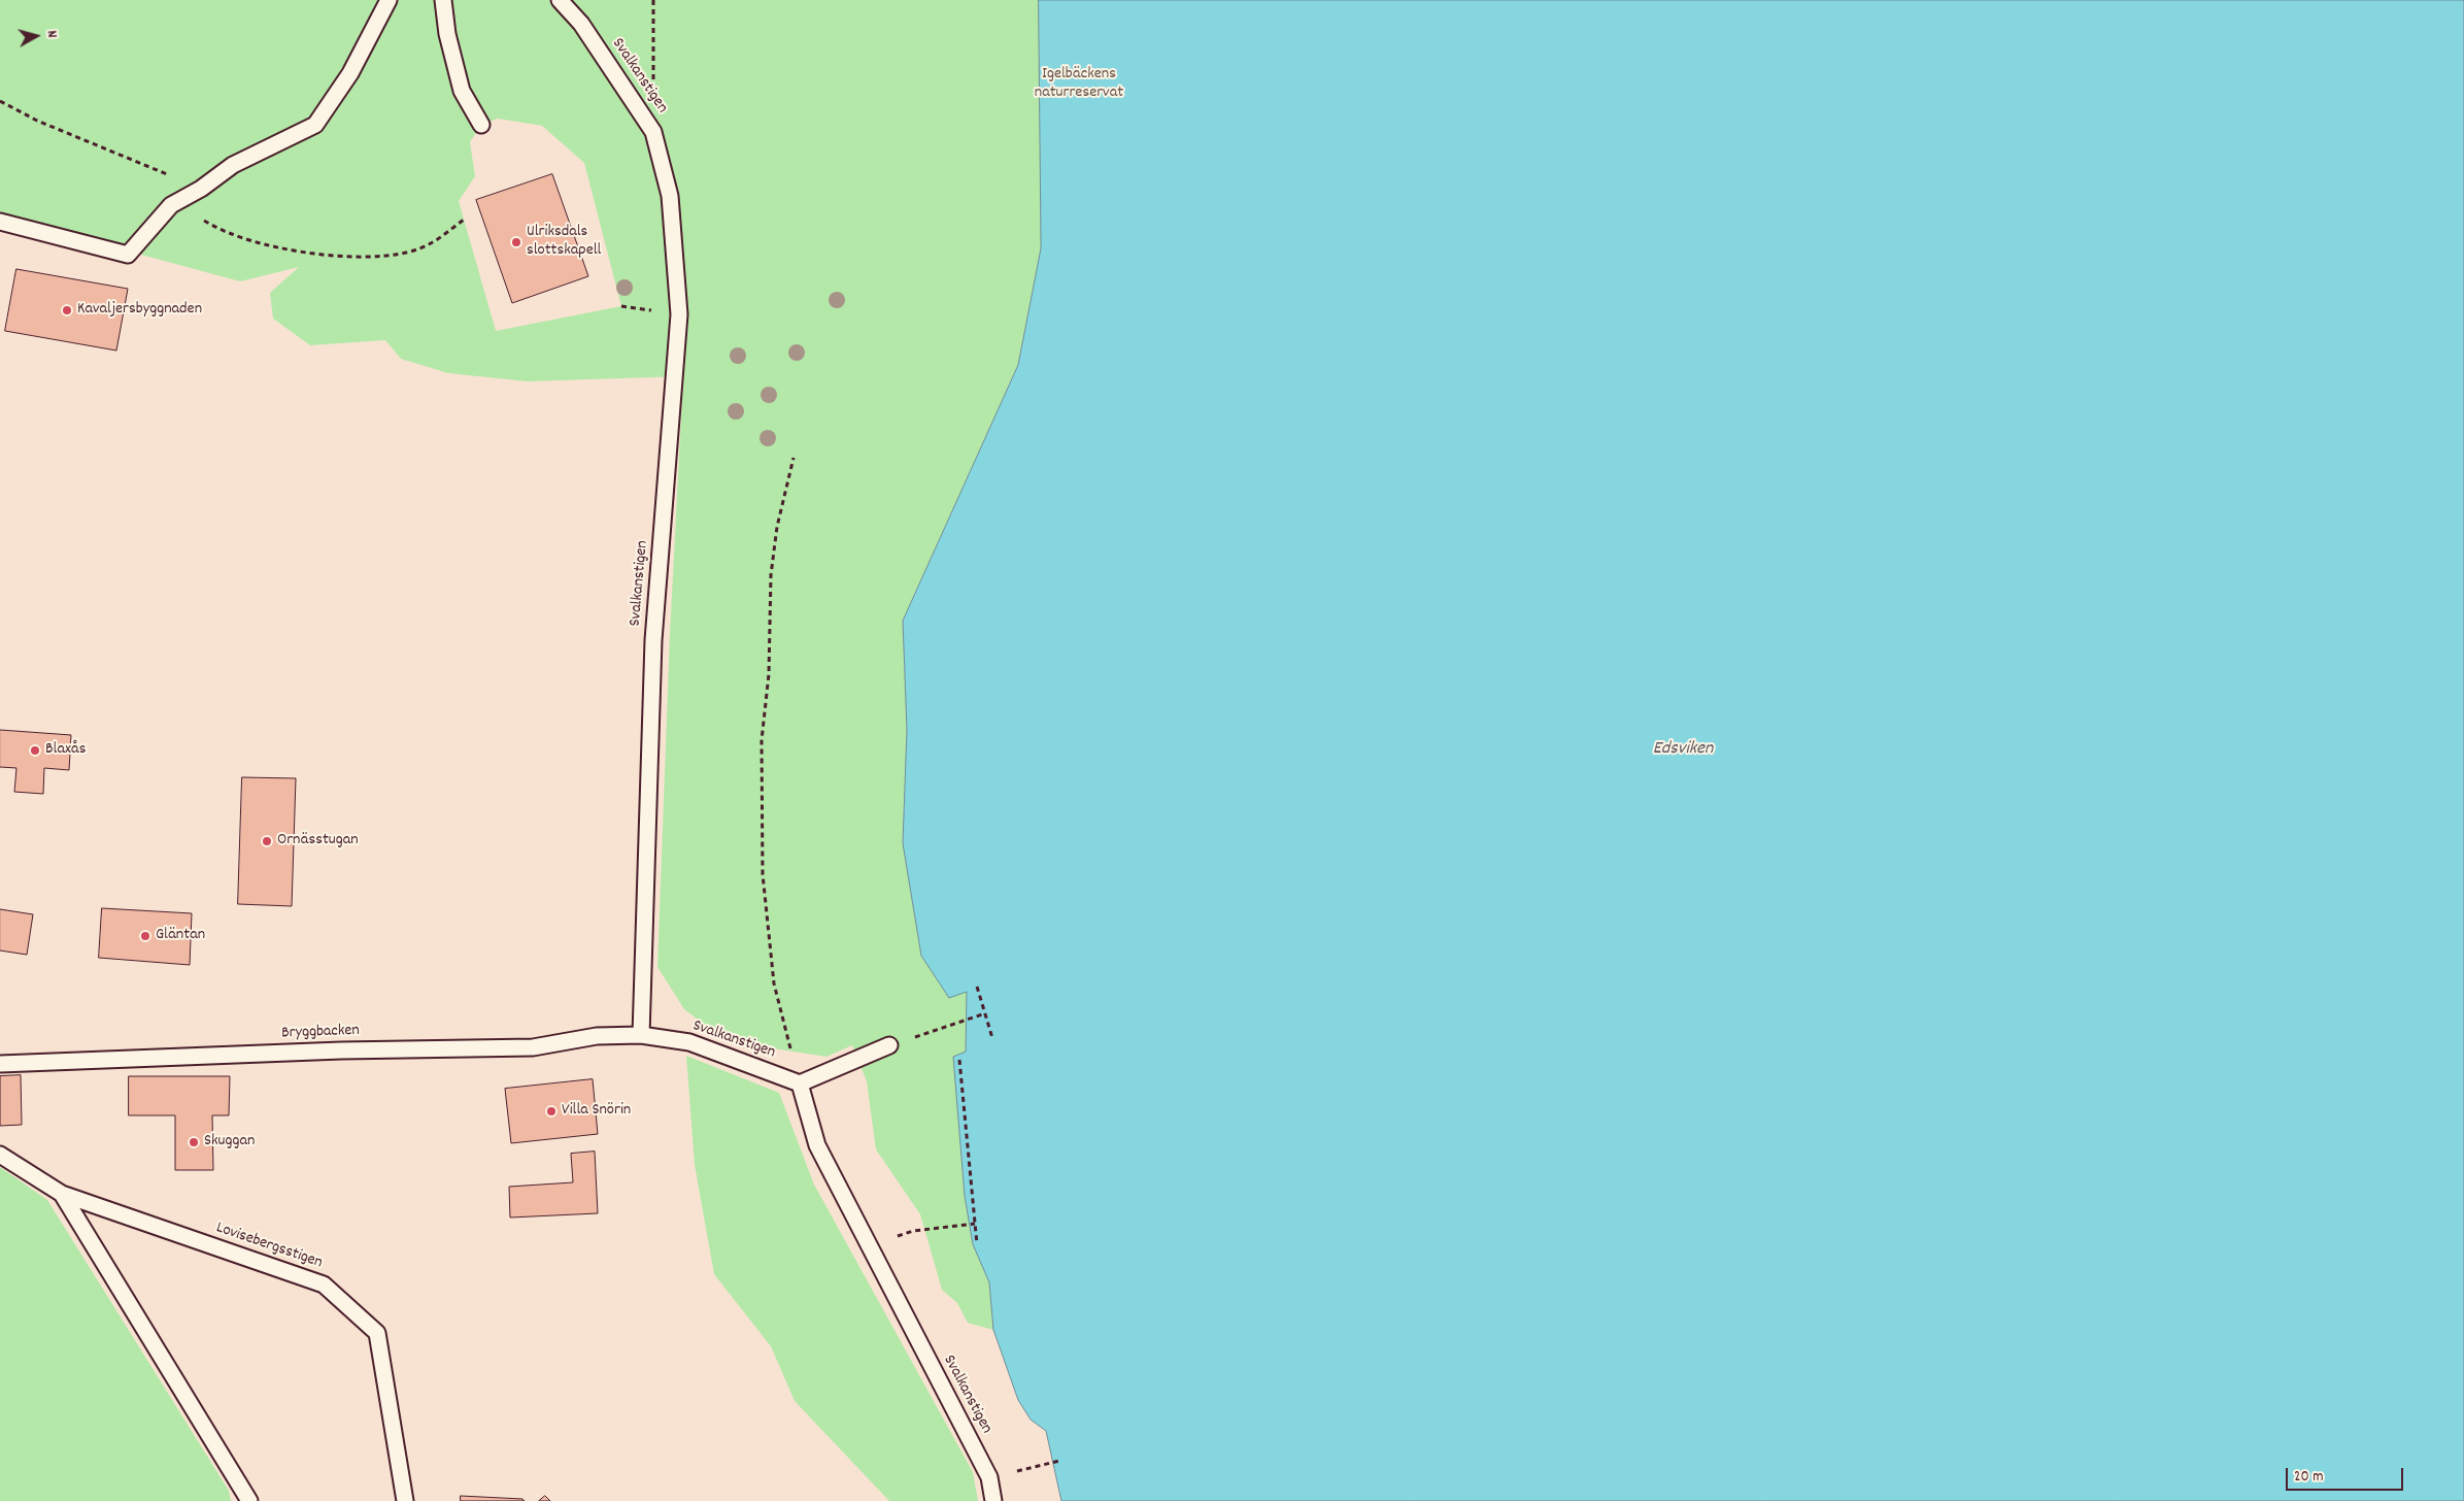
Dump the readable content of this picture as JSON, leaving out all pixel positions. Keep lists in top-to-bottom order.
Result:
{
  "streets": {
    "lane": ["Svalkanstigen", "Bryggbacken", "Lovisebergsstigen"]
  },
  "crossings": [
    ["Svalkanstigen", "Bryggbacken"]
  ],
  "water": ["Edsviken"],
  "parks": ["Igelbäckens naturreservat"],
  "places": [
    "Ulriksdals slottskapell",
    "Kavaljersbyggnaden",
    "Blaxås",
    "Ornässtugan",
    "Gläntan",
    "Villa Snörin",
    "Skuggan"
  ],
  "scale_bar": "20 m",
  "north": "right"
}
